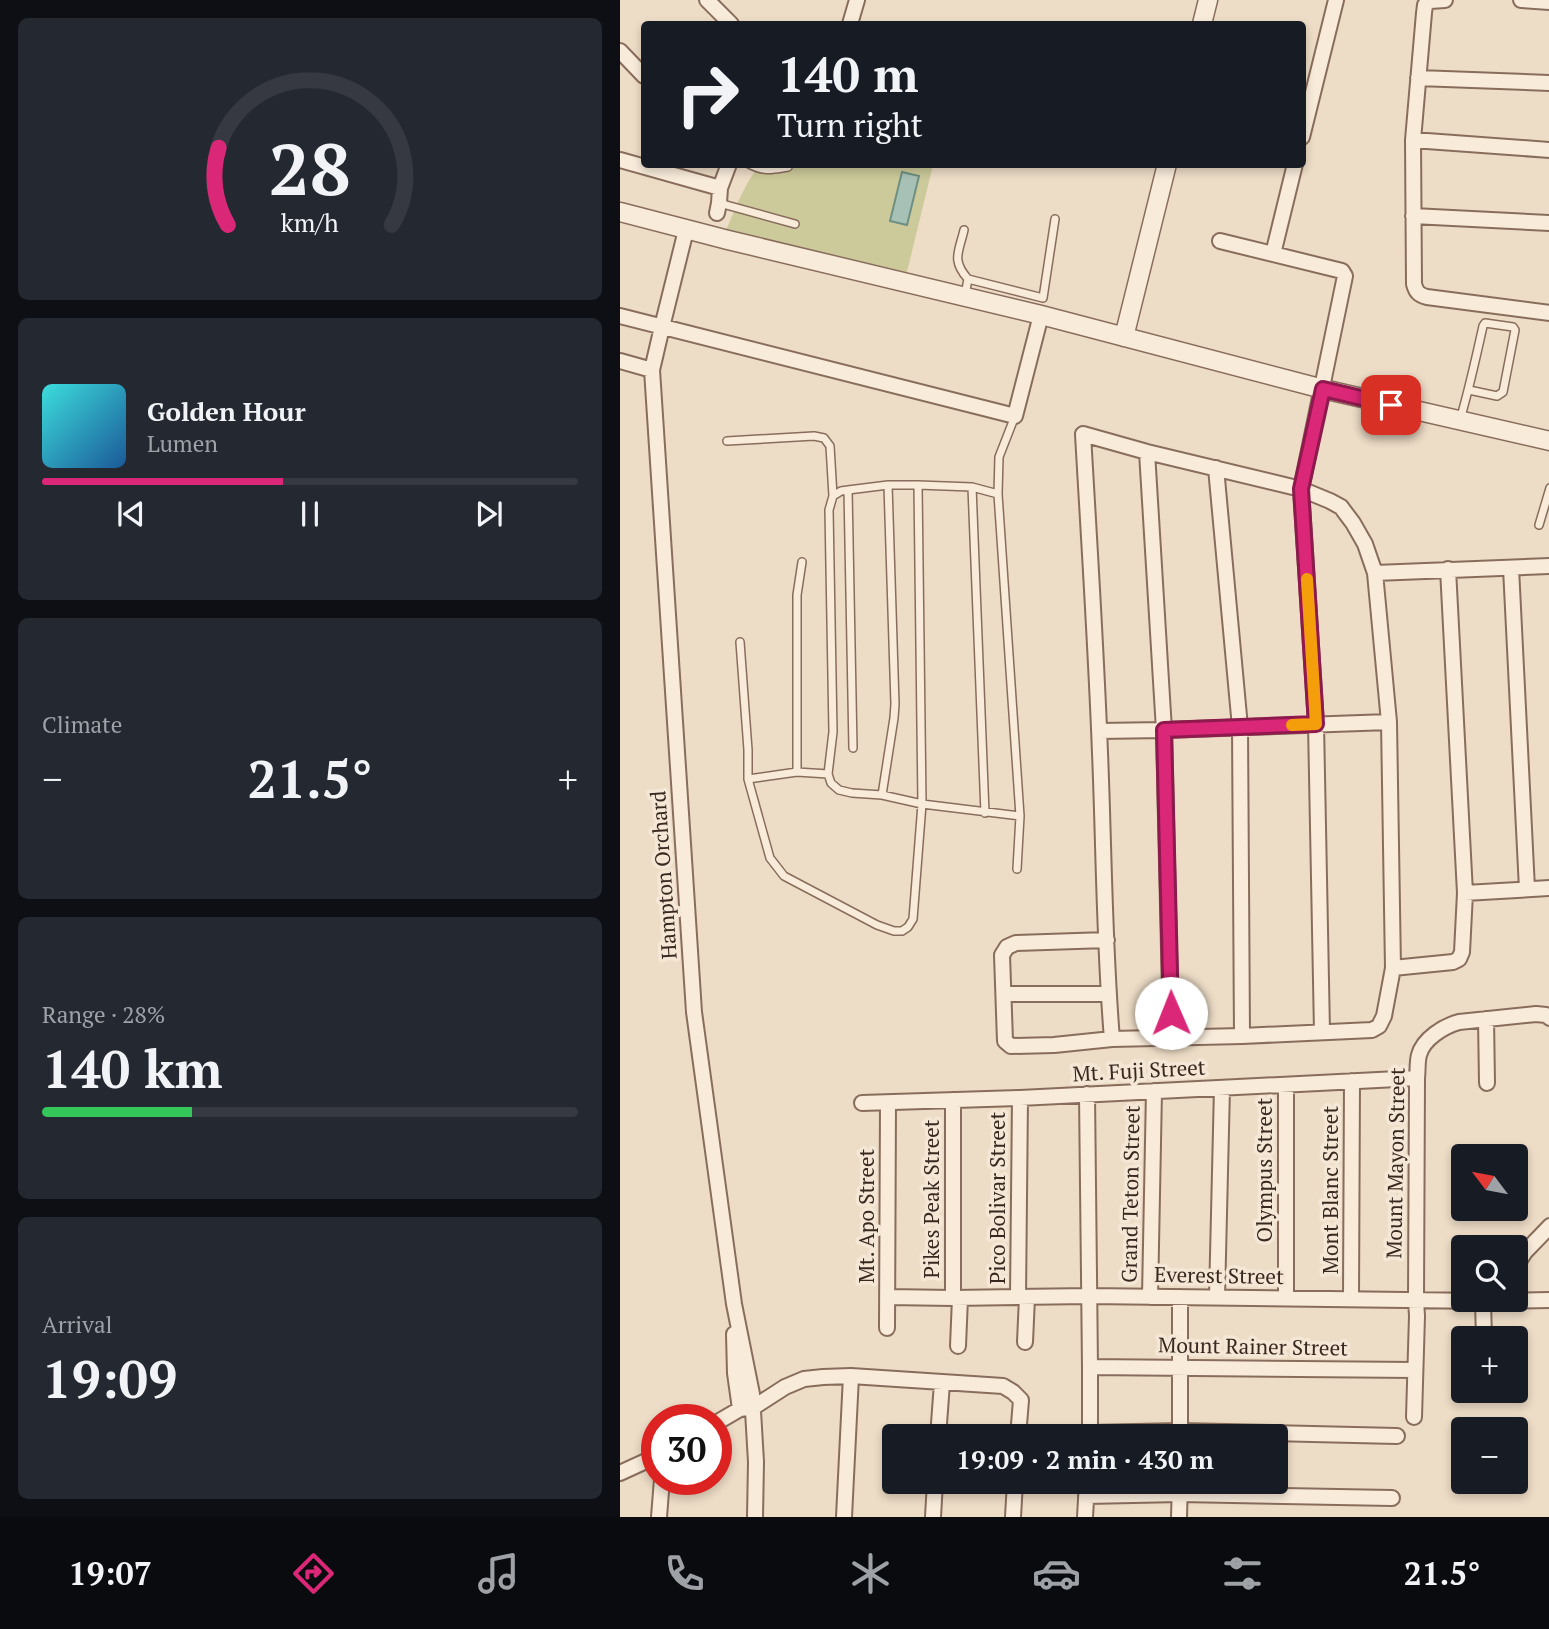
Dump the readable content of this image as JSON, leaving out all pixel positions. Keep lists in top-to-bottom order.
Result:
{
  "streets": {
    "street": [
      "Hampton Orchard",
      "Mt. Fuji Street",
      "Mount Mayon Street",
      "Olympus Street",
      "Mont Blanc Street",
      "Grand Teton Street",
      "Pico Bolivar Street",
      "Pikes Peak Street",
      "Mt. Apo Street",
      "Everest Street",
      "Mount Rainer Street"
    ]
  },
  "crossings": [
    ["Mt. Fuji Street", "Mount Mayon Street"],
    ["Mt. Fuji Street", "Olympus Street"],
    ["Mt. Fuji Street", "Mont Blanc Street"],
    ["Mt. Fuji Street", "Grand Teton Street"],
    ["Mt. Fuji Street", "Pico Bolivar Street"],
    ["Mt. Fuji Street", "Pikes Peak Street"],
    ["Mt. Fuji Street", "Mt. Apo Street"],
    ["Mount Mayon Street", "Everest Street"],
    ["Mount Mayon Street", "Mount Rainer Street"],
    ["Olympus Street", "Everest Street"],
    ["Mont Blanc Street", "Everest Street"],
    ["Grand Teton Street", "Everest Street"],
    ["Pico Bolivar Street", "Everest Street"],
    ["Pikes Peak Street", "Everest Street"],
    ["Mt. Apo Street", "Everest Street"]
  ],
  "north": "top left",
  "page": {
    "turn": ["140 m", "Turn right"],
    "song": ["Golden Hour", "Lumen"],
    "tile": [
      "Climate",
      ["Range · 28%", "140 km"],
      ["Arrival", "19:09"]
    ],
    "heat": ["−", "21.5°", "+"],
    "map_buttons": ["+", "−"],
    "limit": "30",
    "trip": "19:09 · 2 min · 430 m",
    "tabs": ["19:07", "21.5°"],
    "gauge": ["28", "km/h"]
  }
}
